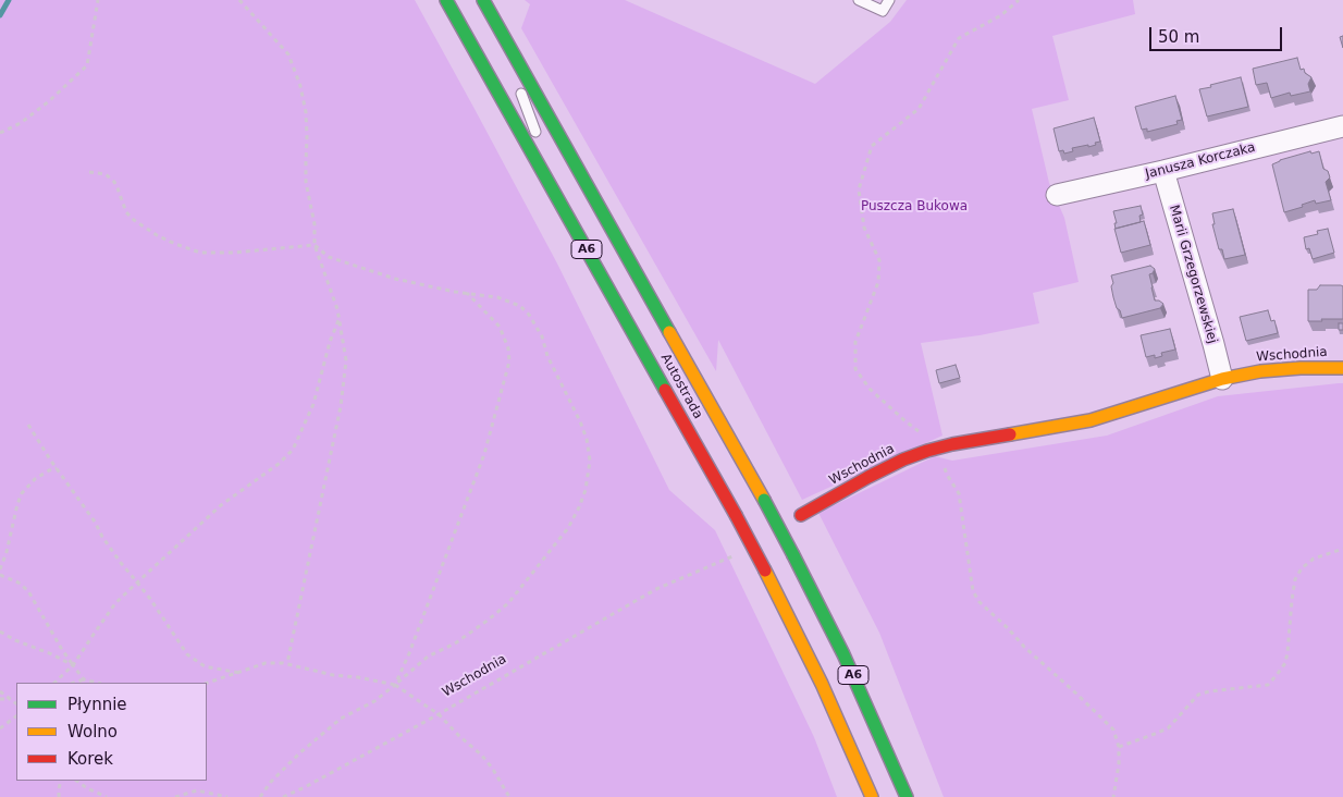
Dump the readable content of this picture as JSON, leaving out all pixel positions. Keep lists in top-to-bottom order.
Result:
{
  "streets": {
    "main road": ["A6", "Wschodnia", "Autostrada"],
    "street": ["Janusza Korczaka", "Marii Grzegorzewskiej"]
  },
  "crossings": [
    ["Janusza Korczaka", "Marii Grzegorzewskiej"],
    ["Marii Grzegorzewskiej", "Wschodnia"]
  ],
  "parks": ["Puszcza Bukowa"],
  "legend": ["Płynnie", "Wolno", "Korek"],
  "scale_bar": "50 m"
}
